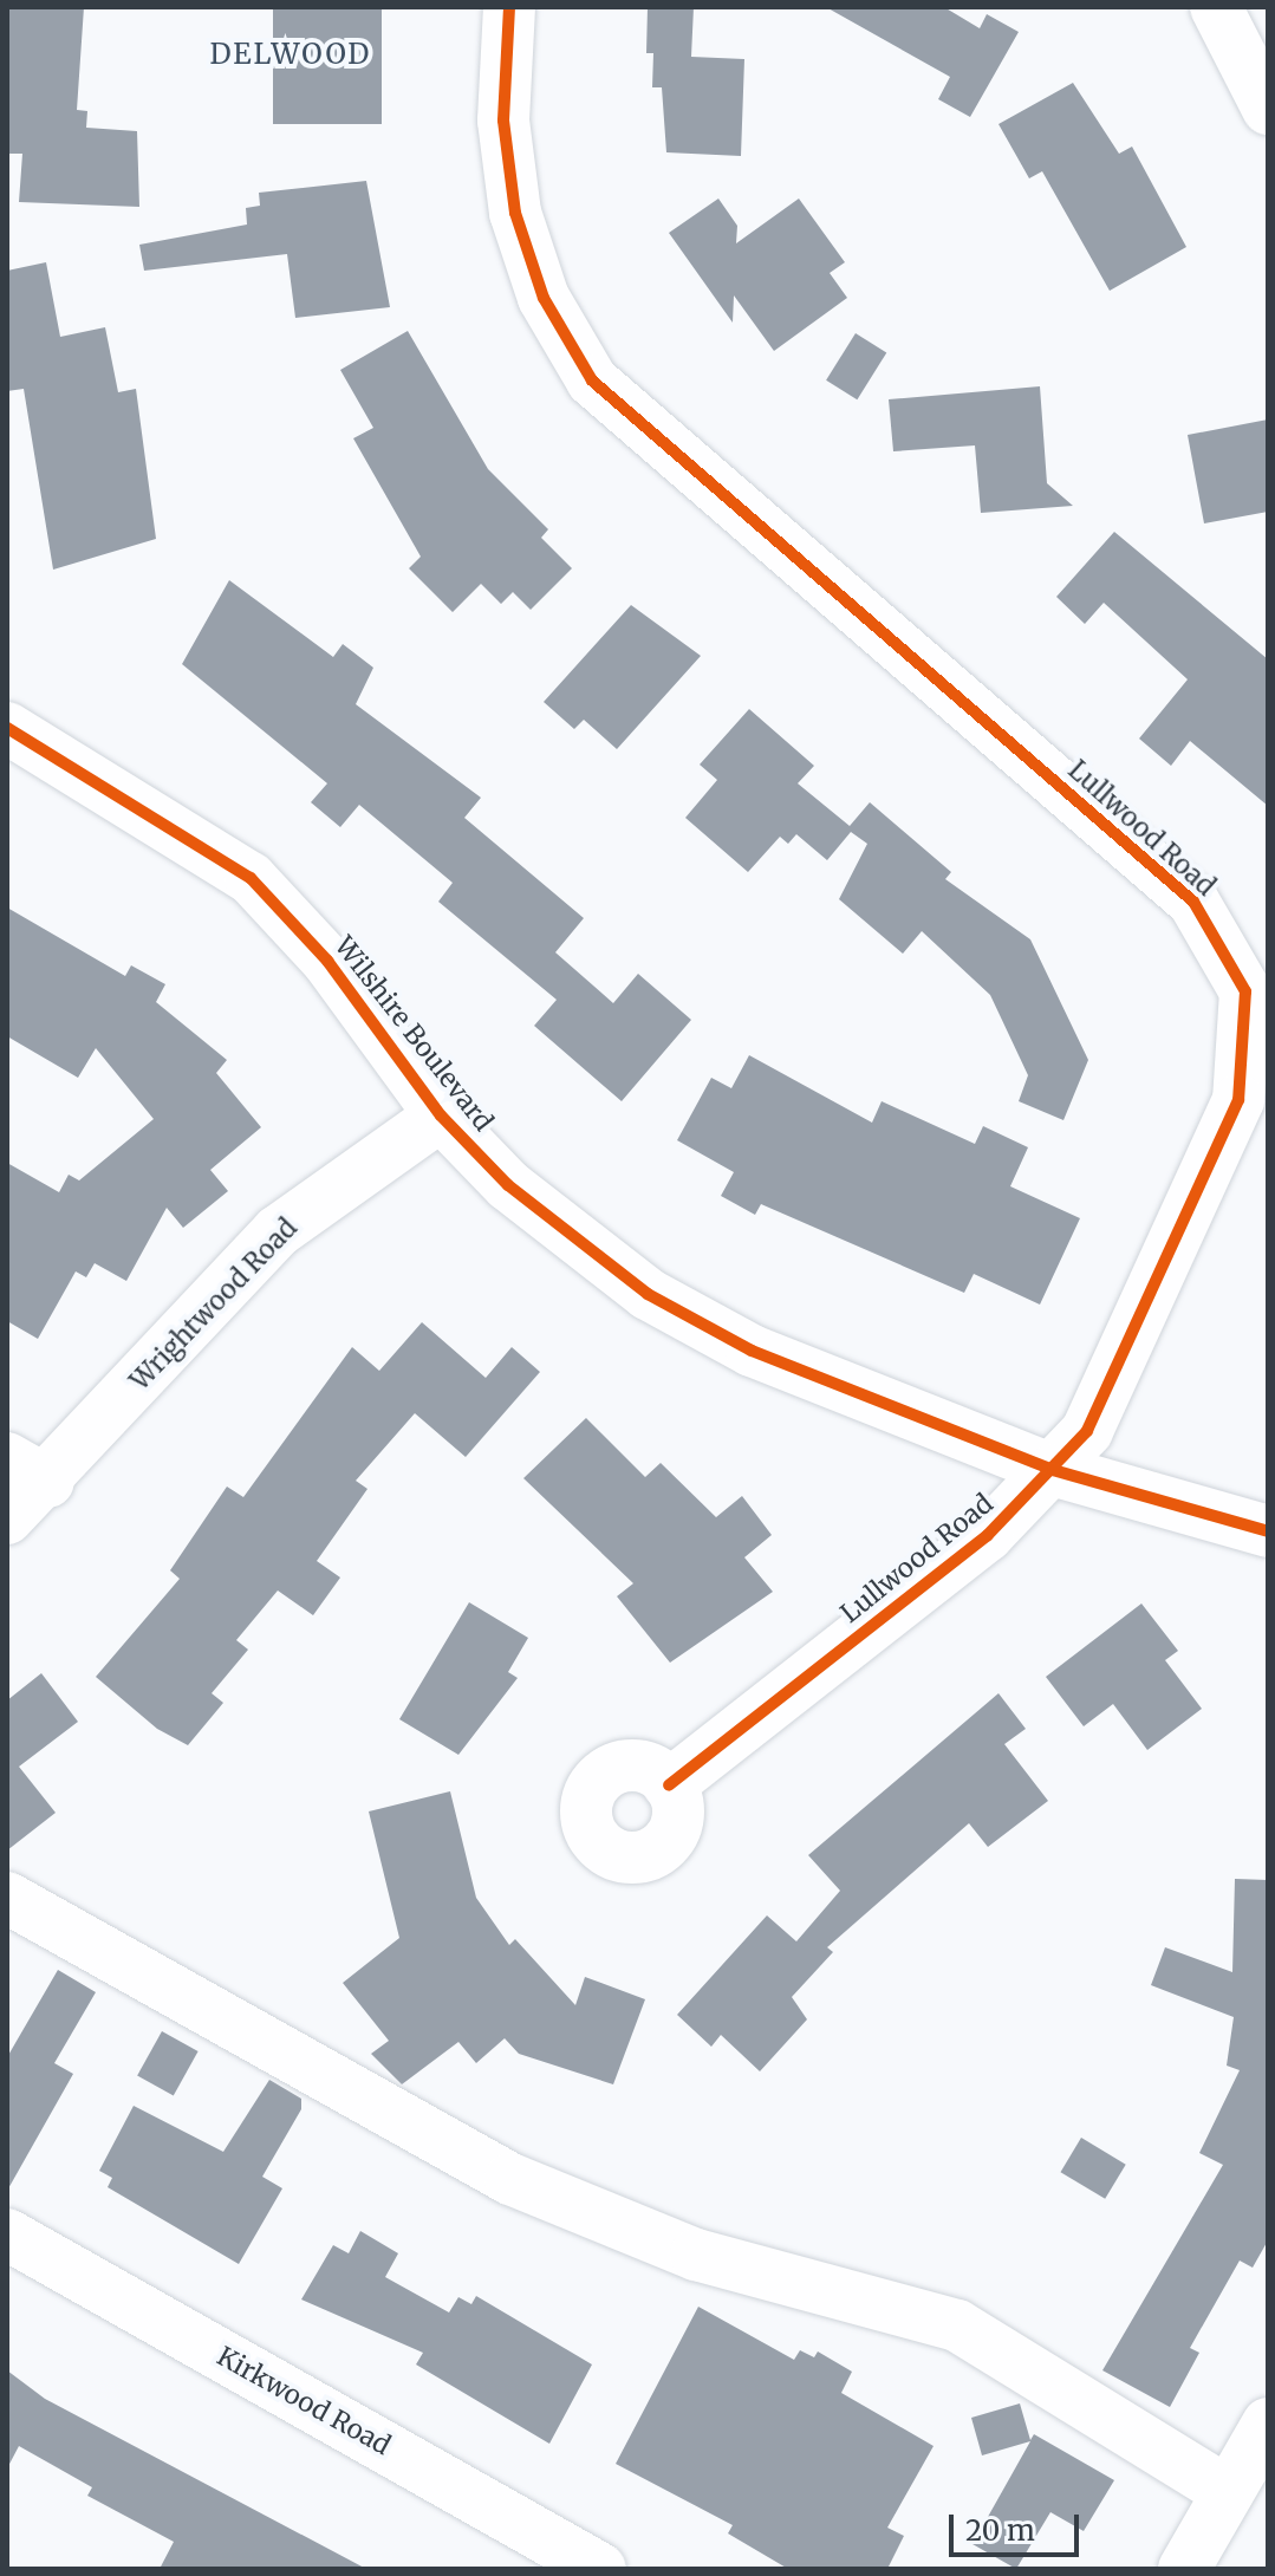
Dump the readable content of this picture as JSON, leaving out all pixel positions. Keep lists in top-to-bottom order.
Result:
{
  "streets": {
    "street": [
      "Lullwood Road",
      "Wilshire Boulevard",
      "Wrightwood Road",
      "Kirkwood Road"
    ]
  },
  "crossings": [
    ["Lullwood Road", "Wilshire Boulevard"],
    ["Wilshire Boulevard", "Wrightwood Road"]
  ],
  "districts": ["DELWOOD"],
  "scale_bar": "20 m"
}
